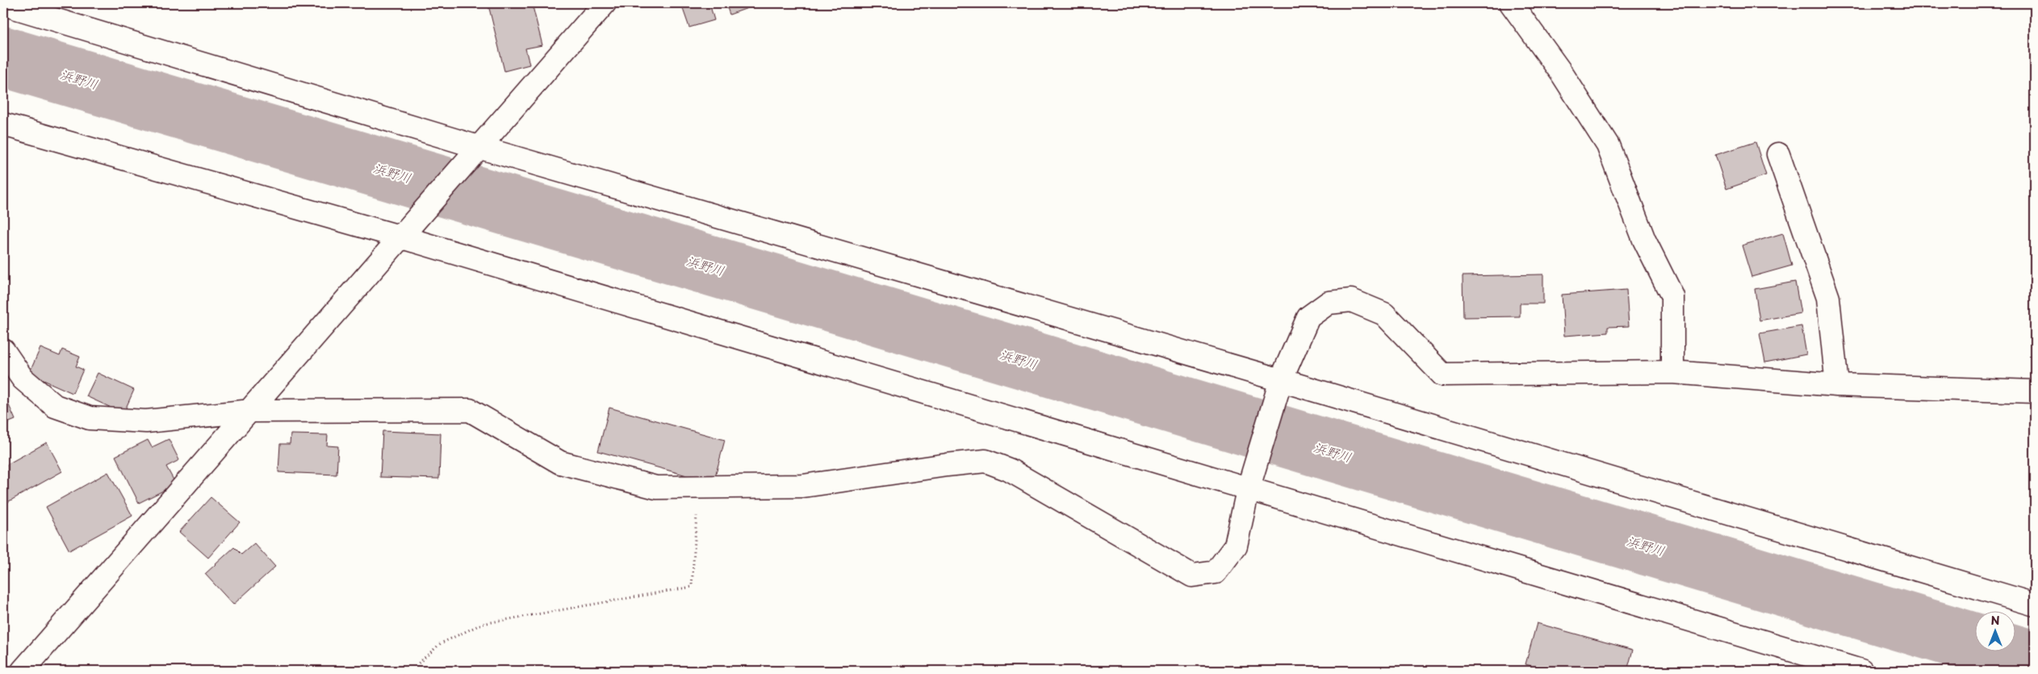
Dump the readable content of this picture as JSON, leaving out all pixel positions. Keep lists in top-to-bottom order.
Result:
{
  "water": ["浜野川"],
  "north": "top"
}
